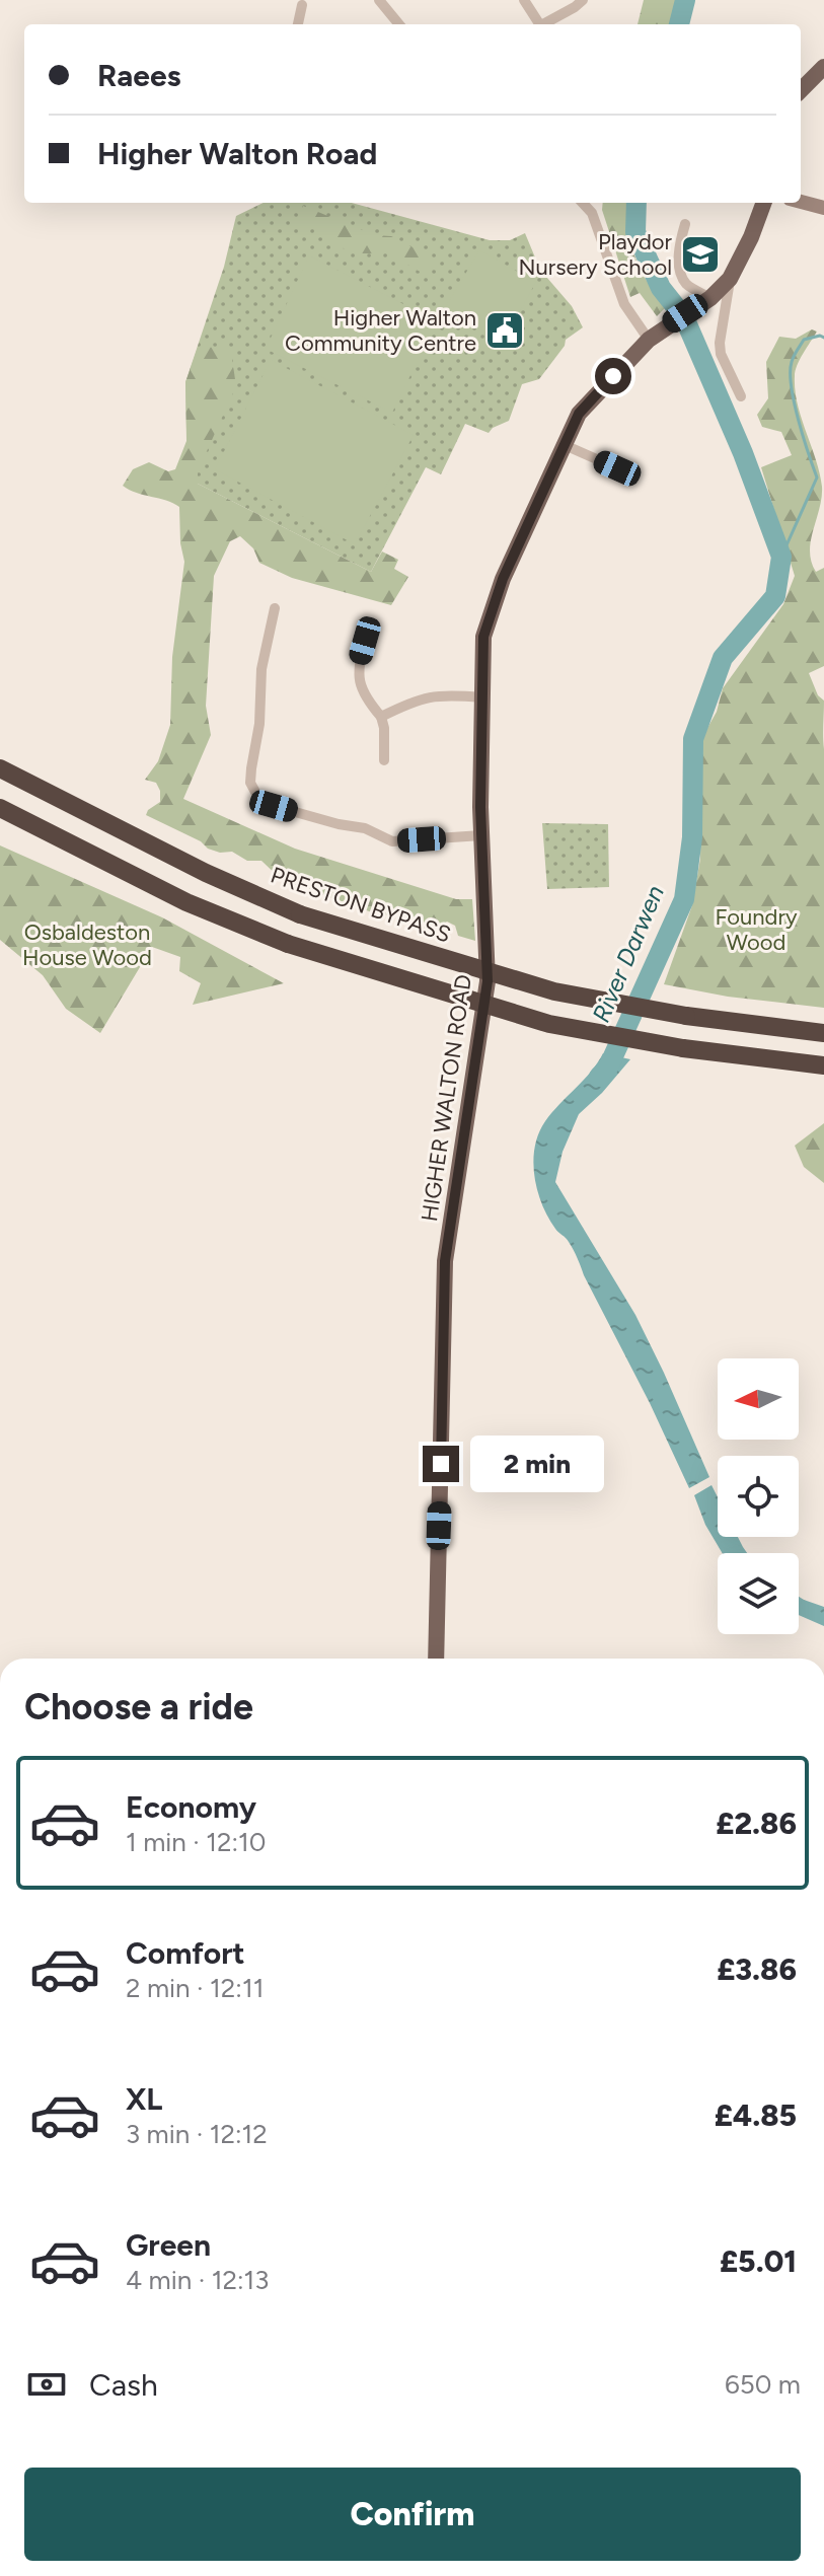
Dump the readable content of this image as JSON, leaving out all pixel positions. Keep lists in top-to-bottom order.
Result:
{
  "streets": {
    "highway": ["PRESTON BYPASS"],
    "main road": ["HIGHER WALTON ROAD"]
  },
  "water": ["River Darwen"],
  "parks": ["Foundry Wood", "Osbaldeston House Wood"],
  "places": {
    "school or university": ["Playdor Nursery School"],
    "public building": ["Higher Walton Community Centre"]
  },
  "north": "left",
  "page": {
    "banner": ["Raees", "Higher Walton Road"],
    "bubble": "2 min",
    "heading": "Choose a ride",
    "list": [
      {
        "name": "Economy",
        "note": "1 min · 12:10",
        "value": "£2.86"
      },
      {
        "name": "Comfort",
        "note": "2 min · 12:11",
        "value": "£3.86"
      },
      {
        "name": "XL",
        "note": "3 min · 12:12",
        "value": "£4.85"
      },
      {
        "name": "Green",
        "note": "4 min · 12:13",
        "value": "£5.01"
      }
    ],
    "pay": ["Cash", "650 m"],
    "buttons": "Confirm"
  }
}
